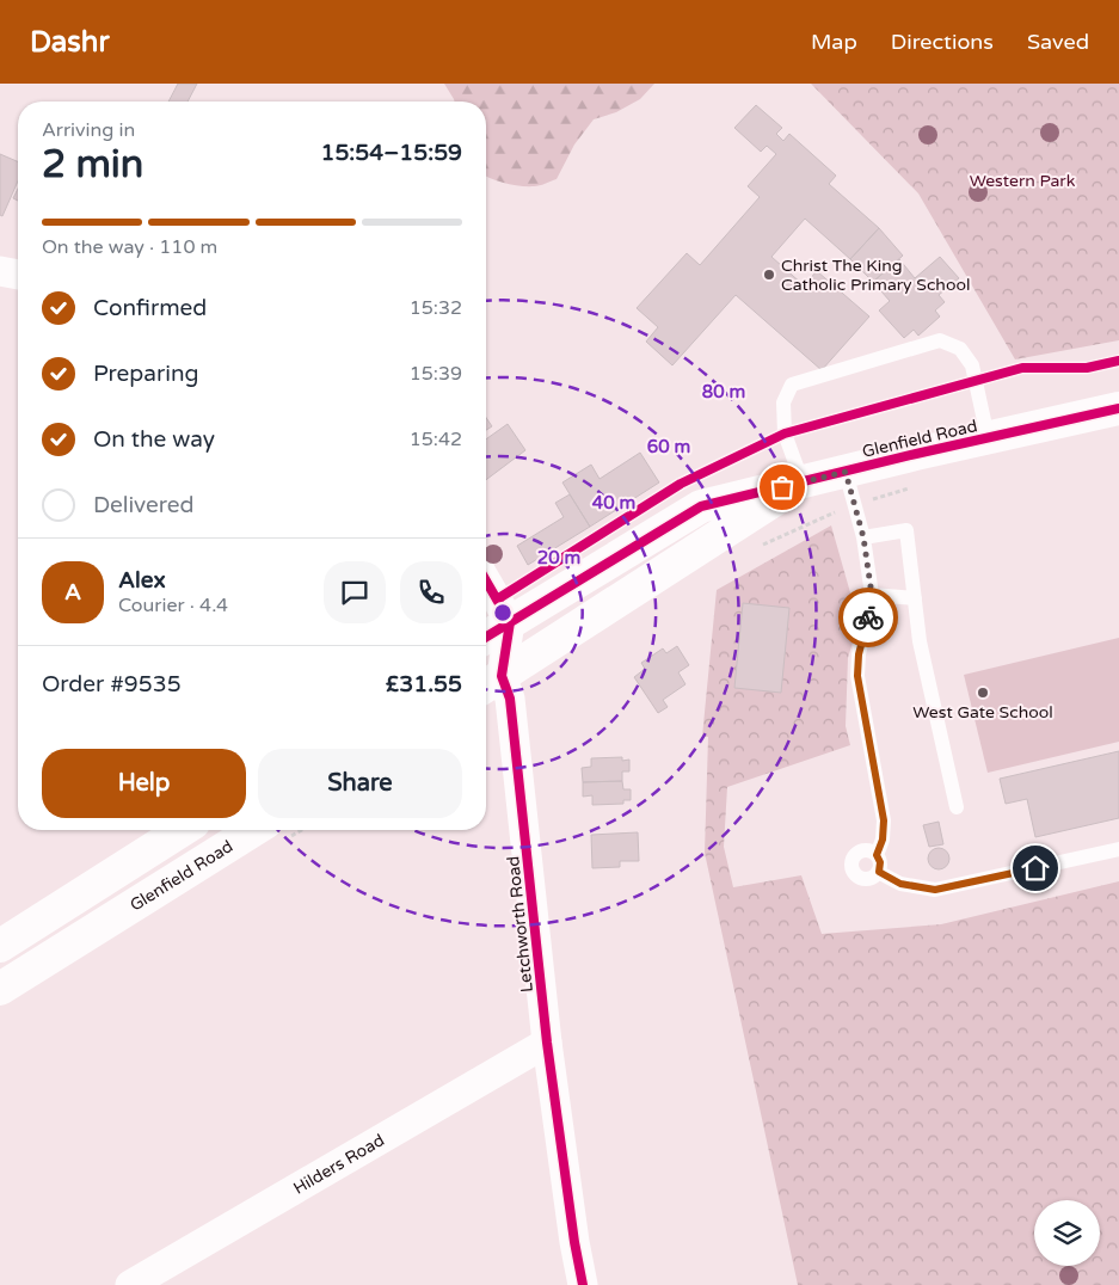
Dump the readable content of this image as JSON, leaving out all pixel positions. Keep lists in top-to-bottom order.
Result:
{
  "streets": {
    "street": ["Glenfield Road", "Letchworth Road", "Hilders Road"]
  },
  "crossings": [
    ["Glenfield Road", "Letchworth Road"],
    ["Letchworth Road", "Hilders Road"]
  ],
  "parks": ["Western Park"],
  "places": ["Christ The King Catholic Primary School", "West Gate School"],
  "page": {
    "header": "Dashr",
    "nav": ["Map", "Directions", "Saved"],
    "heading": ["2 min", "Arriving in", "15:54–15:59"],
    "panel": [
      "Alex",
      "Courier · 4.4",
      "Order #9535",
      "£31.55"
    ],
    "bar": "On the way · 110 m",
    "list": [
      ["Confirmed", "15:32"],
      ["Preparing", "15:39"],
      ["On the way", "15:42"],
      "Delivered"
    ],
    "round": "A",
    "buttons": ["Help", "Share"]
  },
  "rings": [
    "80 m",
    "60 m",
    "40 m",
    "20 m"
  ]
}
